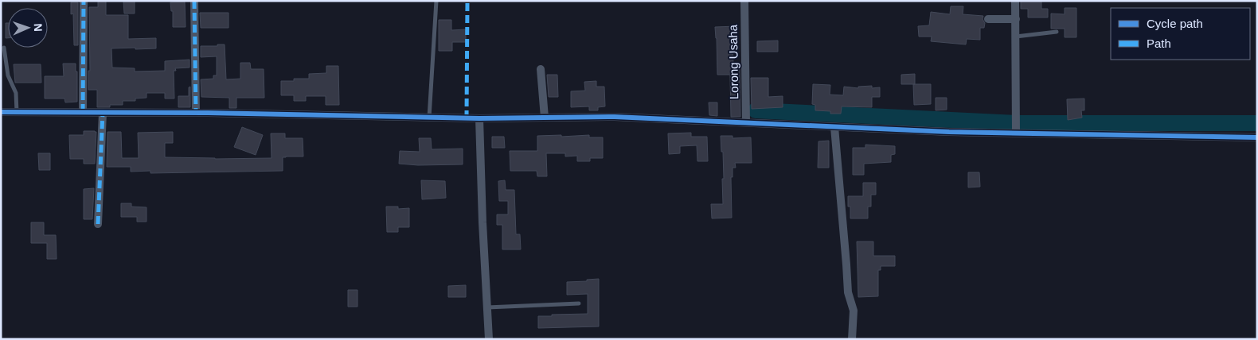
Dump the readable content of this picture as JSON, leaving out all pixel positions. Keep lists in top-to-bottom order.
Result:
{
  "streets": {
    "street": ["Lorong Usaha"]
  },
  "legend": ["Cycle path", "Path"],
  "north": "right"
}
